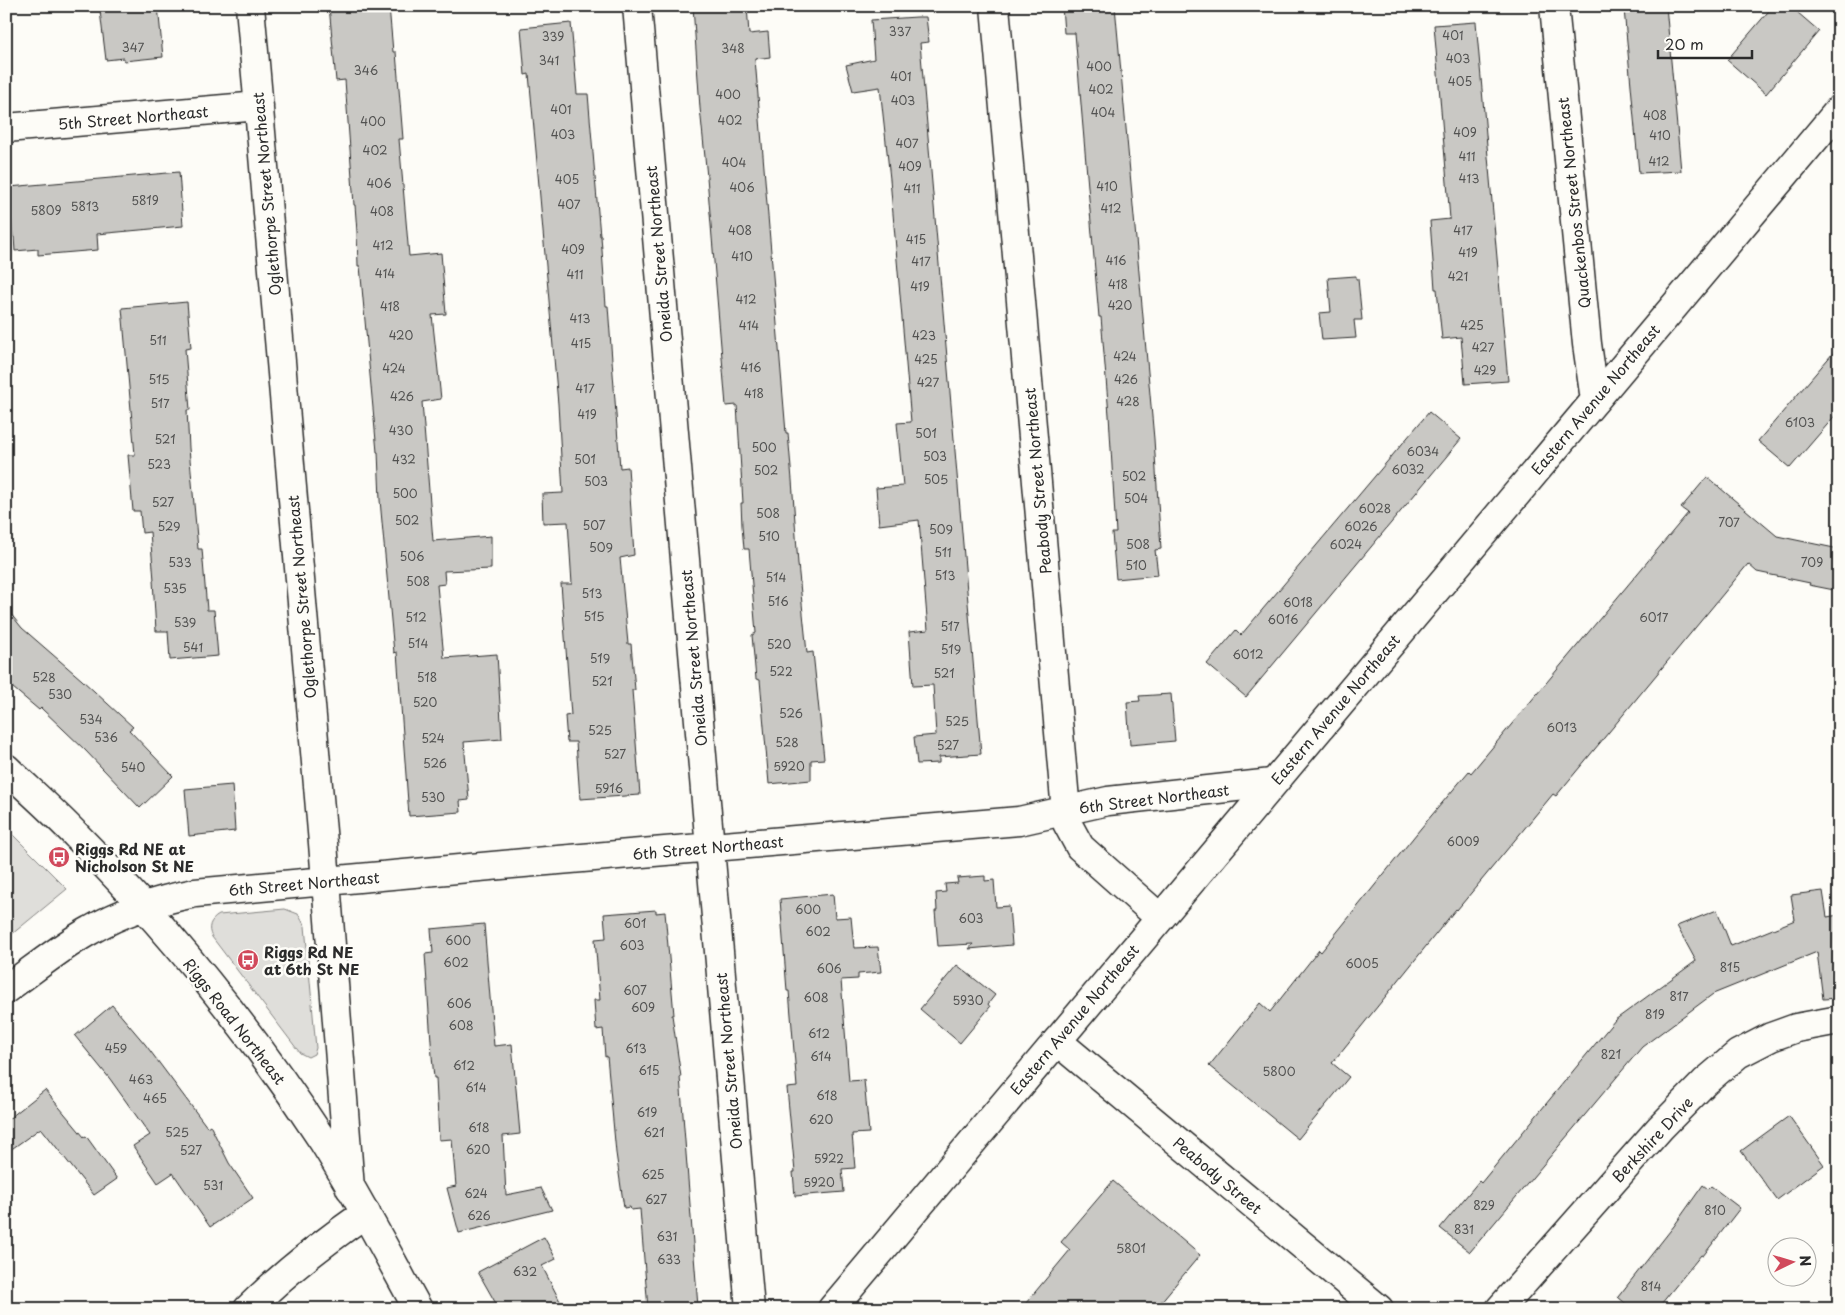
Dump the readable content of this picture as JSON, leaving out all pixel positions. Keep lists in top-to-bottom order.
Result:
{
  "streets": {
    "street": [
      "5th Street Northeast",
      "Oglethorpe Street Northeast",
      "Quackenbos Street Northeast",
      "Oneida Street Northeast",
      "Eastern Avenue Northeast",
      "Peabody Street Northeast",
      "6th Street Northeast",
      "Riggs Road Northeast",
      "Berkshire Drive",
      "Peabody Street"
    ]
  },
  "crossings": [
    ["5th Street Northeast", "Oglethorpe Street Northeast"],
    ["Oglethorpe Street Northeast", "6th Street Northeast"],
    ["Oglethorpe Street Northeast", "Riggs Road Northeast"],
    ["Quackenbos Street Northeast", "Eastern Avenue Northeast"],
    ["Oneida Street Northeast", "6th Street Northeast"],
    ["Eastern Avenue Northeast", "Peabody Street Northeast"],
    ["Eastern Avenue Northeast", "6th Street Northeast"],
    ["Eastern Avenue Northeast", "Peabody Street"],
    ["Peabody Street Northeast", "6th Street Northeast"],
    ["6th Street Northeast", "Riggs Road Northeast"]
  ],
  "places": {
    "bus stop": ["Riggs Rd NE at Nicholson St NE", "Riggs Rd NE at 6th St NE"]
  },
  "house_numbers": [
    "337",
    "401",
    "339",
    "347",
    "348",
    "403",
    "341",
    "400",
    "346",
    "401",
    "405",
    "402",
    "400",
    "403",
    "401",
    "404",
    "408",
    "402",
    "400",
    "409",
    "403",
    "410",
    "407",
    "402",
    "411",
    "412",
    "404",
    "409",
    "413",
    "405",
    "406",
    "410",
    "406",
    "411",
    "5819",
    "407",
    "5813",
    "412",
    "5809",
    "408",
    "408",
    "417",
    "415",
    "412",
    "409",
    "419",
    "410",
    "416",
    "417",
    "414",
    "411",
    "421",
    "418",
    "419",
    "412",
    "420",
    "418",
    "413",
    "414",
    "425",
    "420",
    "423",
    "511",
    "415",
    "427",
    "424",
    "425",
    "416",
    "424",
    "429",
    "515",
    "426",
    "427",
    "417",
    "418",
    "426",
    "428",
    "517",
    "419",
    "6103",
    "430",
    "501",
    "521",
    "500",
    "6034",
    "503",
    "432",
    "501",
    "523",
    "6032",
    "502",
    "502",
    "505",
    "503",
    "500",
    "504",
    "527",
    "6028",
    "508",
    "502",
    "707",
    "507",
    "529",
    "6026",
    "509",
    "510",
    "508",
    "6024",
    "509",
    "511",
    "506",
    "533",
    "709",
    "510",
    "513",
    "514",
    "508",
    "535",
    "513",
    "516",
    "6018",
    "515",
    "512",
    "6017",
    "6016",
    "539",
    "517",
    "514",
    "520",
    "541",
    "519",
    "6012",
    "519",
    "522",
    "521",
    "528",
    "518",
    "521",
    "530",
    "520",
    "526",
    "534",
    "525",
    "6013",
    "525",
    "536",
    "524",
    "528",
    "527",
    "527",
    "526",
    "5920",
    "540",
    "5916",
    "530",
    "6009",
    "600",
    "603",
    "601",
    "602",
    "600",
    "603",
    "602",
    "6005",
    "815",
    "606",
    "607",
    "817",
    "608",
    "5930",
    "606",
    "609",
    "819",
    "608",
    "612",
    "459",
    "613",
    "821",
    "614",
    "612",
    "615",
    "5800",
    "463",
    "614",
    "618",
    "465",
    "619",
    "620",
    "618",
    "525",
    "621",
    "620",
    "527",
    "5922",
    "625",
    "5920",
    "531",
    "624",
    "627",
    "829",
    "810",
    "626",
    "831",
    "631",
    "5801",
    "633",
    "632",
    "814"
  ],
  "scale_bar": "20 m",
  "north": "right"
}
